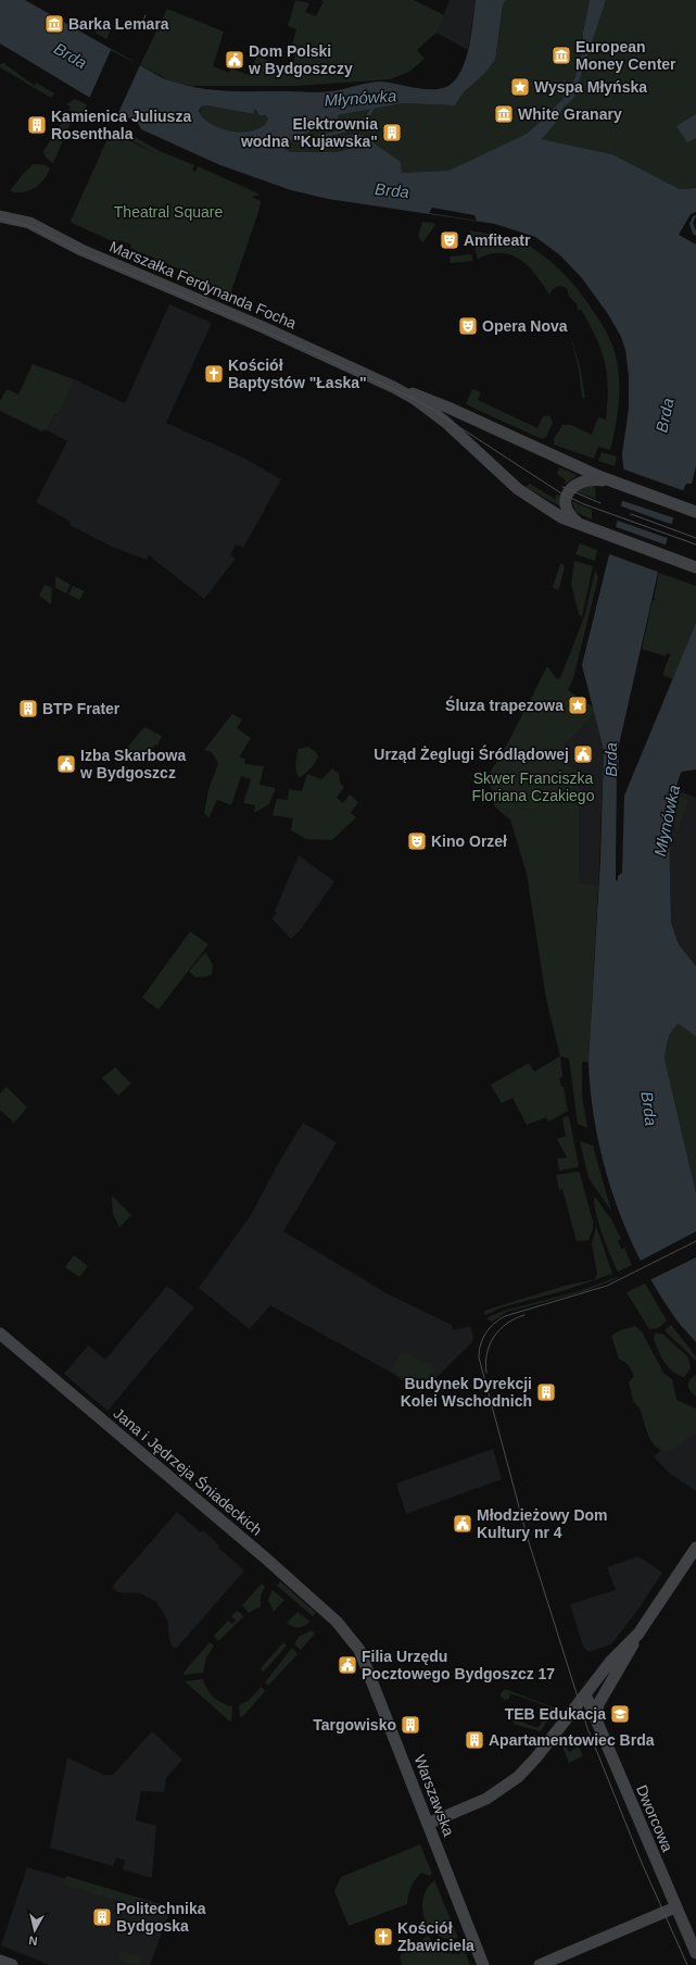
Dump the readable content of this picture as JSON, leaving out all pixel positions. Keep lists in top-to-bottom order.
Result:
{
  "streets": {
    "street": [
      "Marszałka Ferdynanda Focha",
      "Jana i Jędrzeja Śniadeckich",
      "Warszawska",
      "Dworcowa"
    ]
  },
  "crossings": [
    ["Jana i Jędrzeja Śniadeckich", "Warszawska"]
  ],
  "water": ["Brda", "Młynówka"],
  "parks": ["Theatral Square", "Skwer Franciszka Floriana Czakiego"],
  "places": {
    "museum": ["Barka Lemara", "European Money Center", "White Granary"],
    "public building": [
      "Dom Polski w Bydgoszczy",
      "Urząd Żeglugi Śródlądowej",
      "Izba Skarbowa w Bydgoszcz",
      "Młodzieżowy Dom Kultury nr 4",
      "Filia Urzędu Pocztowego Bydgoszcz 17"
    ],
    "place": ["Wyspa Młyńska", "Śluza trapezowa"],
    "building": [
      "Kamienica Juliusza Rosenthala",
      "Elektrownia wodna \"Kujawska\"",
      "BTP Frater",
      "Budynek Dyrekcji Kolei Wschodnich",
      "Targowisko",
      "Apartamentowiec Brda",
      "Politechnika Bydgoska"
    ],
    "theatre": ["Amfiteatr", "Opera Nova", "Kino Orzeł"],
    "church": ["Kościół Baptystów \"Łaska\"", "Kościół Zbawiciela"],
    "school or university": ["TEB Edukacja"]
  },
  "north": "bottom"
}
